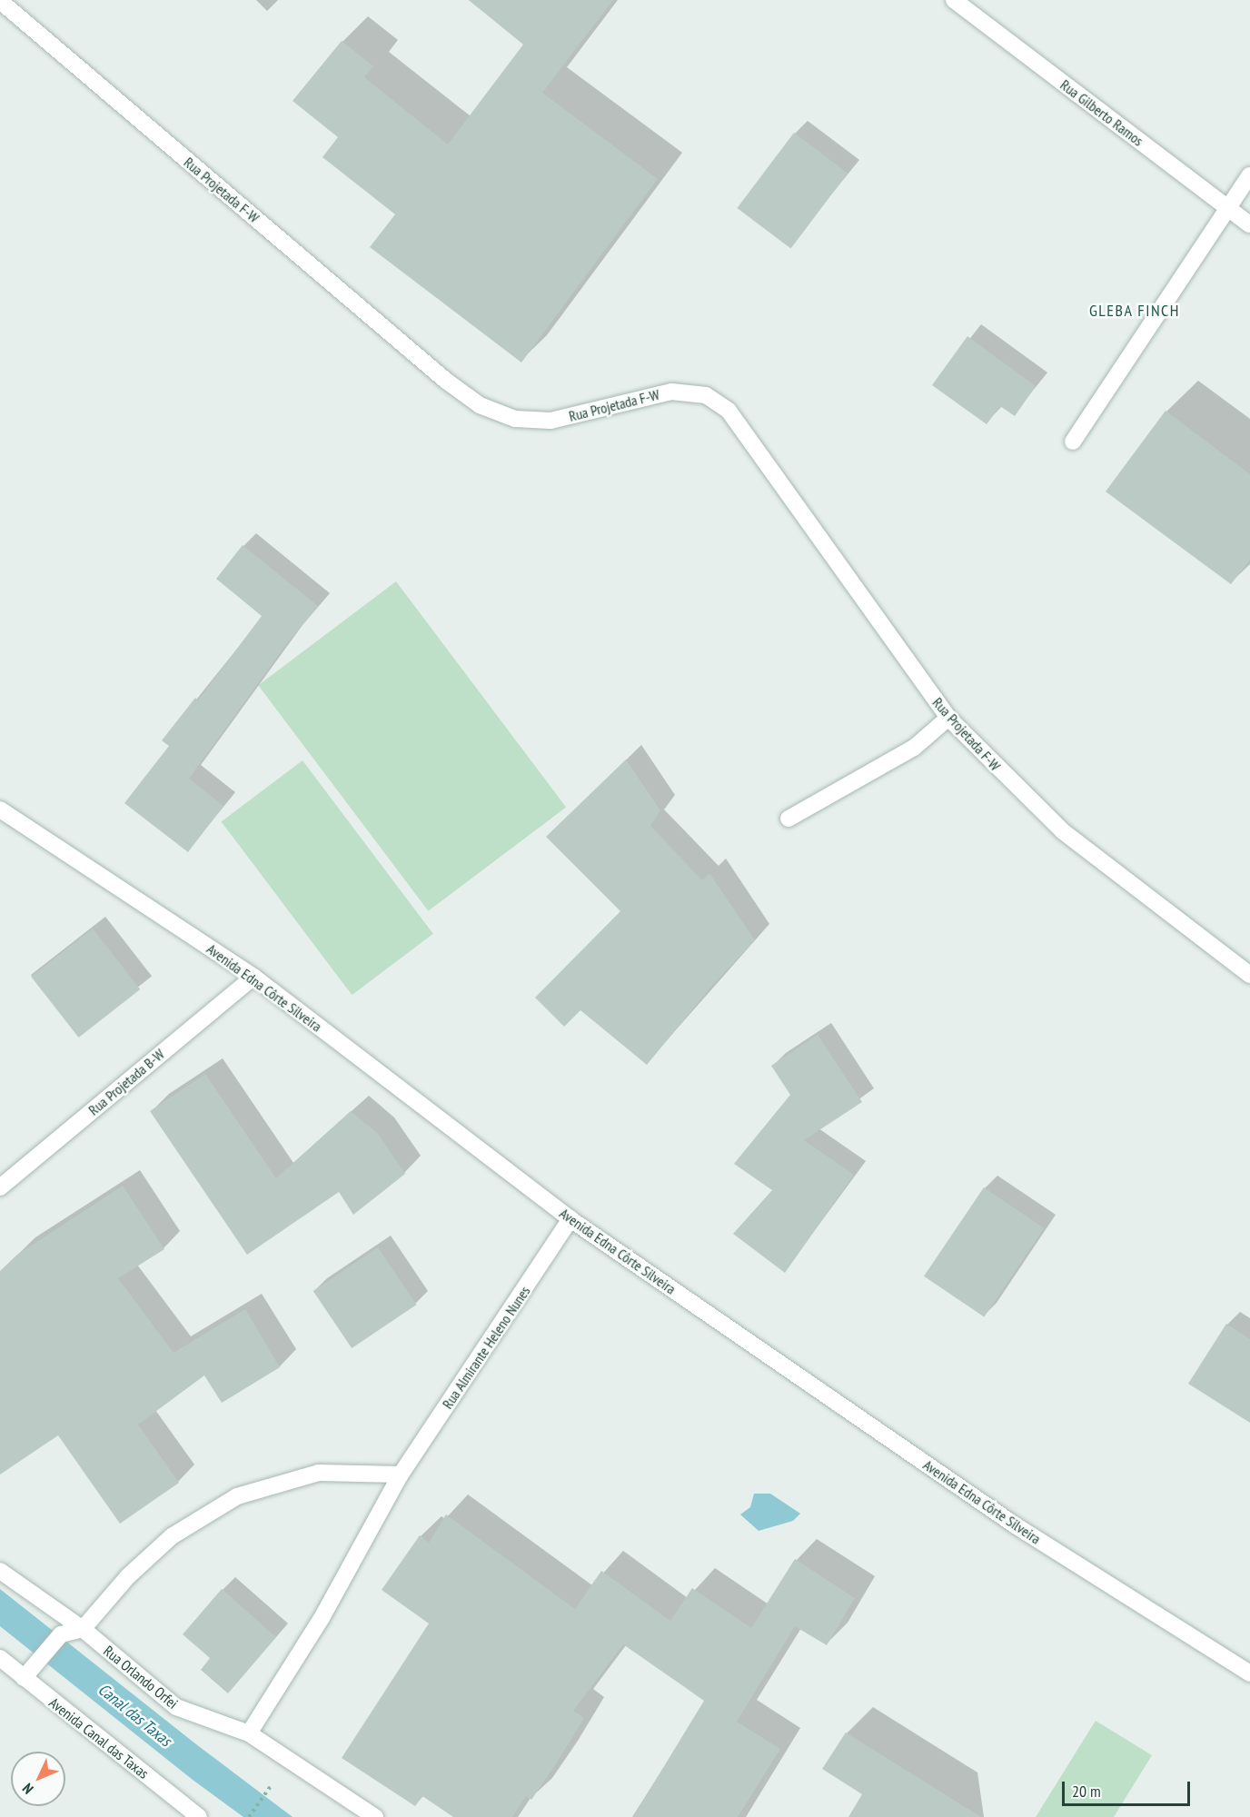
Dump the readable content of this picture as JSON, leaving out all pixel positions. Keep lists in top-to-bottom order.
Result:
{
  "streets": {
    "street": [
      "Rua Gilberto Ramos",
      "Rua Projetada F-W",
      "Avenida Edna Côrte Silveira",
      "Rua Projetada B-W",
      "Rua Almirante Heleno Nunes",
      "Rua Orlando Orfei",
      "Avenida Canal das Taxas"
    ]
  },
  "crossings": [
    ["Avenida Edna Côrte Silveira", "Rua Projetada B-W"],
    ["Avenida Edna Côrte Silveira", "Rua Almirante Heleno Nunes"],
    ["Rua Almirante Heleno Nunes", "Rua Orlando Orfei"]
  ],
  "districts": ["GLEBA FINCH"],
  "water": ["Canal das Taxas"],
  "scale_bar": "20 m",
  "north": "bottom left"
}
